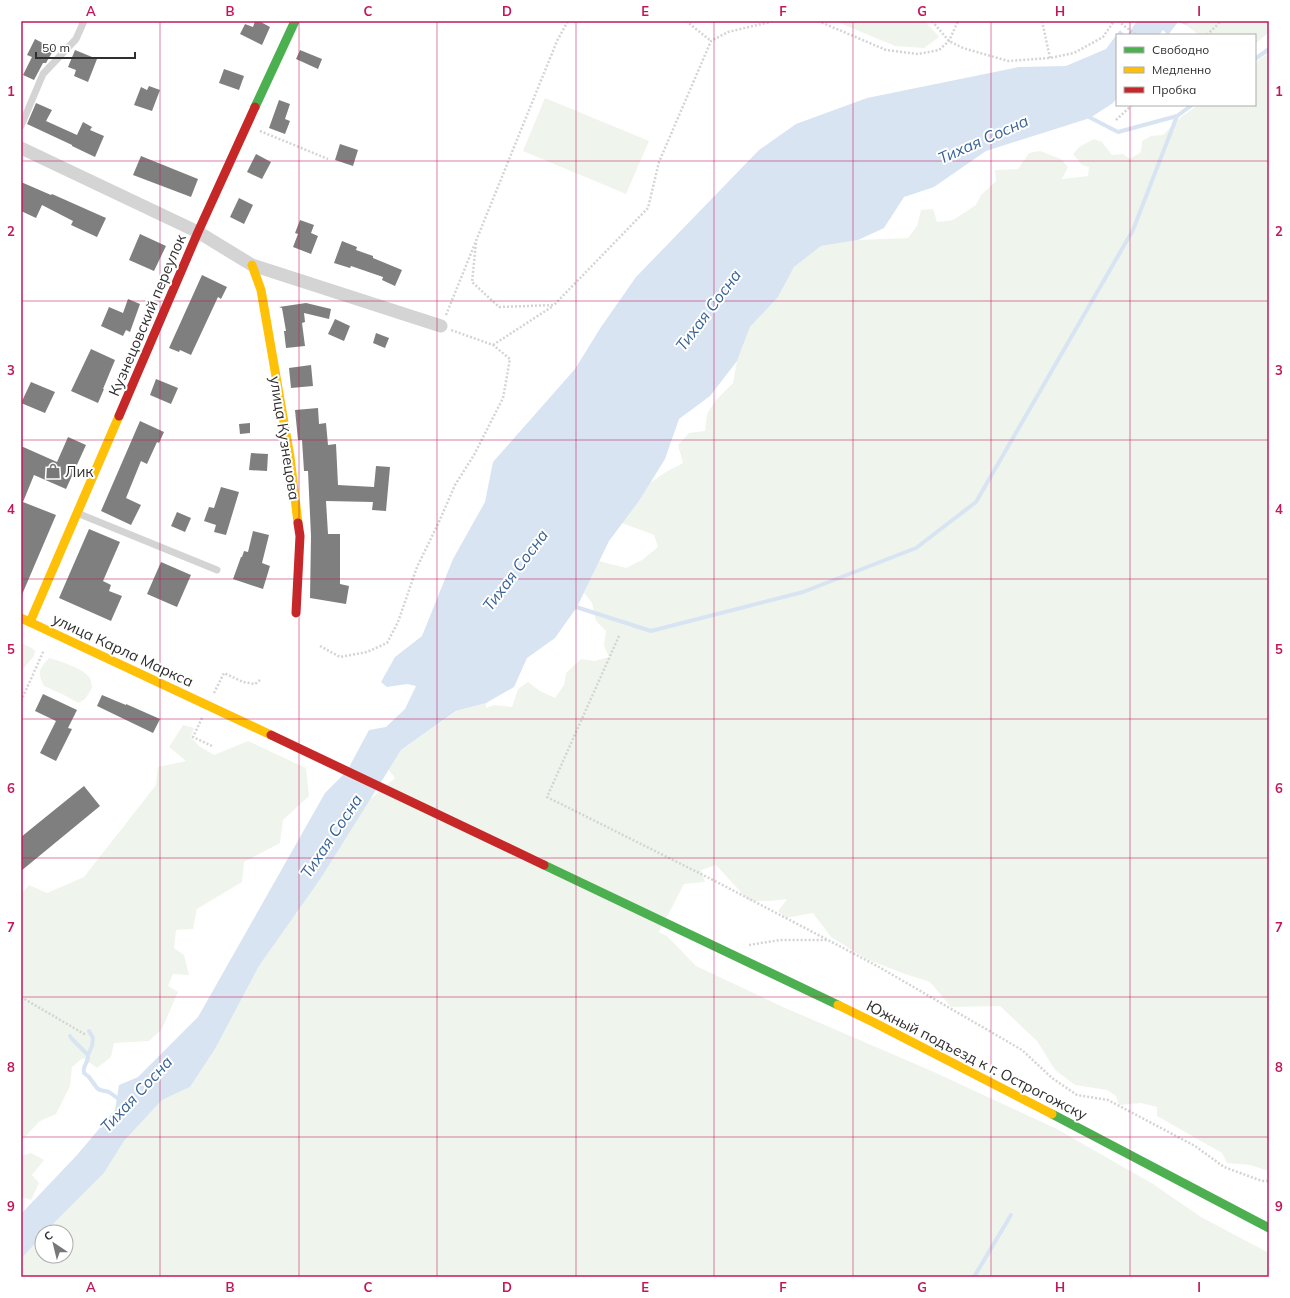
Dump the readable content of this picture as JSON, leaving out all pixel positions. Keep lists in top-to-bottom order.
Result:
{
  "streets": {
    "main road": [
      "Кузнецовский переулок",
      "улица Кузнецова",
      "улица Карла Маркса",
      "Южный подъезд к г. Острогожску"
    ]
  },
  "crossings": [
    ["Кузнецовский переулок", "улица Карла Маркса"],
    ["улица Карла Маркса", "Южный подъезд к г. Острогожску"]
  ],
  "water": ["Тихая Сосна"],
  "places": {
    "shop": ["Лик"]
  },
  "legend": ["Свободно", "Медленно", "Пробка"],
  "scale_bar": "50 m",
  "north": "top left",
  "grid": {
    "columns": [
      "A",
      "B",
      "C",
      "D",
      "E",
      "F",
      "G",
      "H",
      "I"
    ],
    "rows": [
      "1",
      "2",
      "3",
      "4",
      "5",
      "6",
      "7",
      "8",
      "9"
    ]
  }
}
